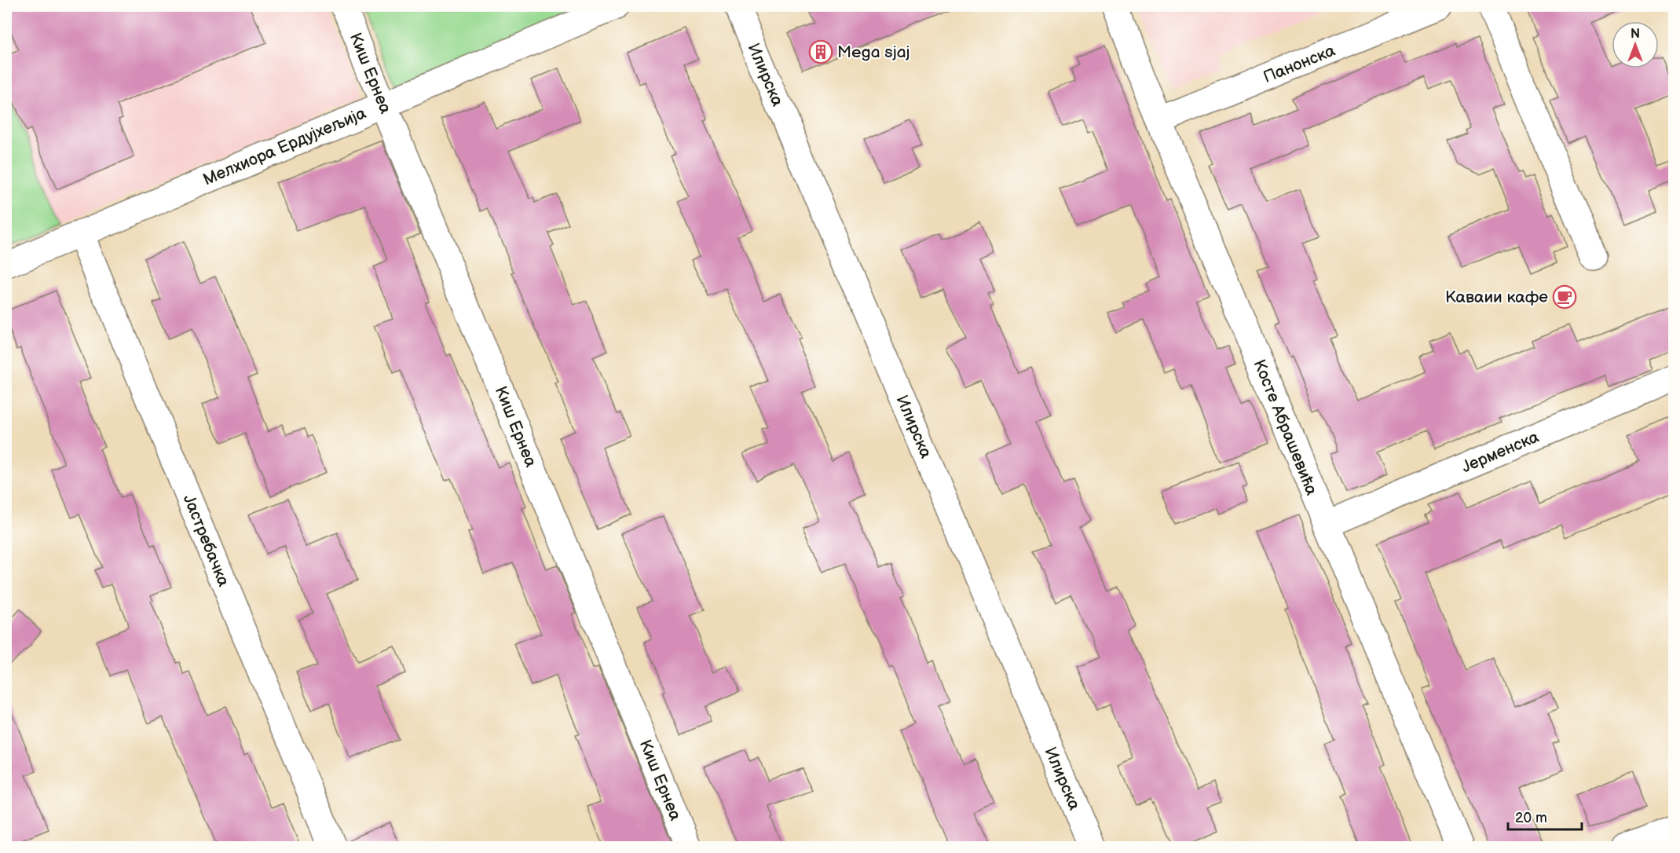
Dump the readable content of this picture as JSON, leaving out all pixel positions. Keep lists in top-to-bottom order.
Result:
{
  "streets": {
    "street": [
      "Панонска",
      "Киш Ернеа",
      "Илирска",
      "Мелхиора Ердујхељија",
      "Косте Абрашевића",
      "Јерменска",
      "Јастребачка"
    ]
  },
  "crossings": [
    ["Панонска", "Косте Абрашевића"],
    ["Киш Ернеа", "Мелхиора Ердујхељија"],
    ["Мелхиора Ердујхељија", "Јастребачка"],
    ["Косте Абрашевића", "Јерменска"]
  ],
  "places": {
    "building": ["Mega sjaj"],
    "cafe": ["Каваии кафе"]
  },
  "scale_bar": "20 m",
  "north": "top"
}
